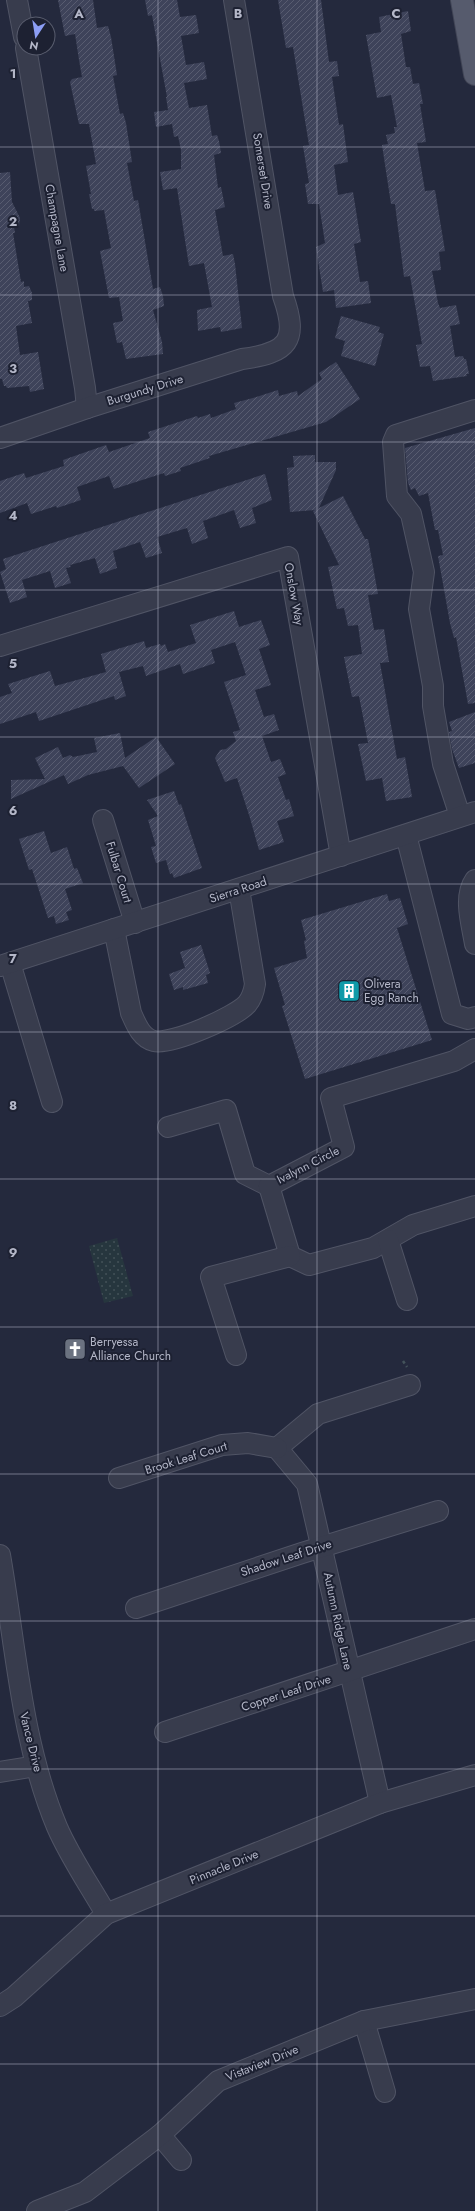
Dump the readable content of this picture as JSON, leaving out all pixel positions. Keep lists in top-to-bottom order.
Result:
{
  "streets": {
    "street": [
      "Somerset Drive",
      "Champagne Lane",
      "Burgundy Drive",
      "Onslow Way",
      "Fulbar Court",
      "Sierra Road",
      "Ivalynn Circle",
      "Brook Leaf Court",
      "Shadow Leaf Drive",
      "Autumn Ridge Lane",
      "Copper Leaf Drive",
      "Vance Drive",
      "Pinnacle Drive",
      "Vistaview Drive"
    ]
  },
  "crossings": [
    ["Somerset Drive", "Burgundy Drive"],
    ["Champagne Lane", "Burgundy Drive"],
    ["Onslow Way", "Sierra Road"],
    ["Fulbar Court", "Sierra Road"],
    ["Brook Leaf Court", "Autumn Ridge Lane"],
    ["Shadow Leaf Drive", "Autumn Ridge Lane"],
    ["Autumn Ridge Lane", "Copper Leaf Drive"],
    ["Autumn Ridge Lane", "Pinnacle Drive"],
    ["Vance Drive", "Pinnacle Drive"]
  ],
  "places": {
    "building": ["Olivera Egg Ranch"],
    "church": ["Berryessa Alliance Church"]
  },
  "north": "bottom",
  "grid": {
    "columns": ["A", "B", "C"],
    "rows": [
      "1",
      "2",
      "3",
      "4",
      "5",
      "6",
      "7",
      "8",
      "9"
    ]
  }
}
